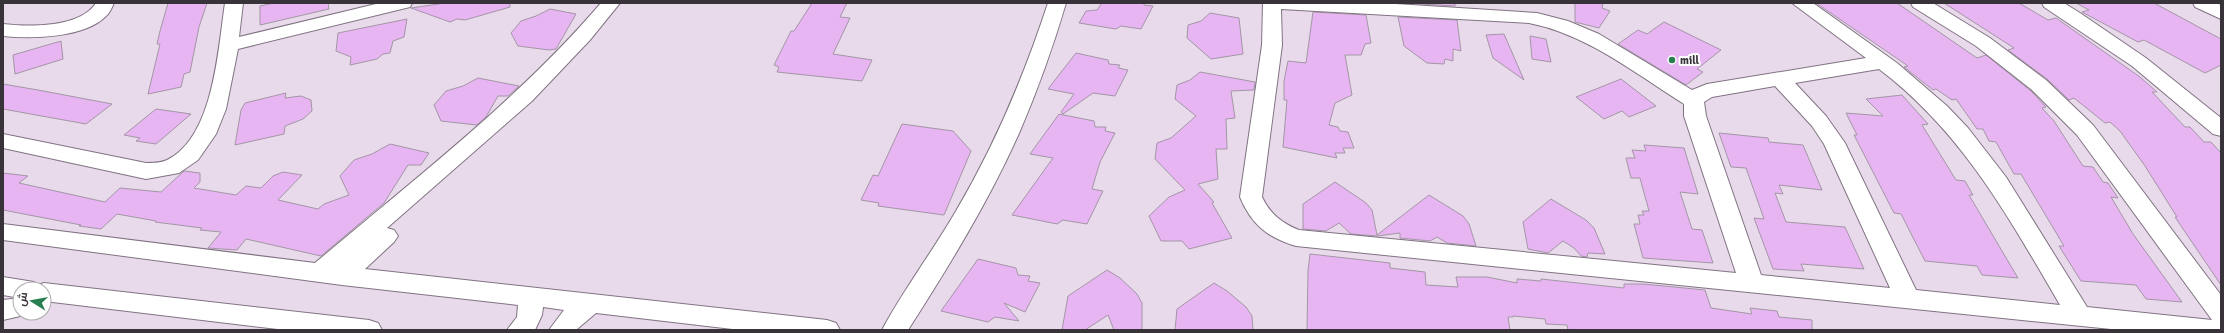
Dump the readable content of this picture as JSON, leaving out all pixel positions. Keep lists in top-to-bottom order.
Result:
{
  "places": ["mill"],
  "north": "left"
}
